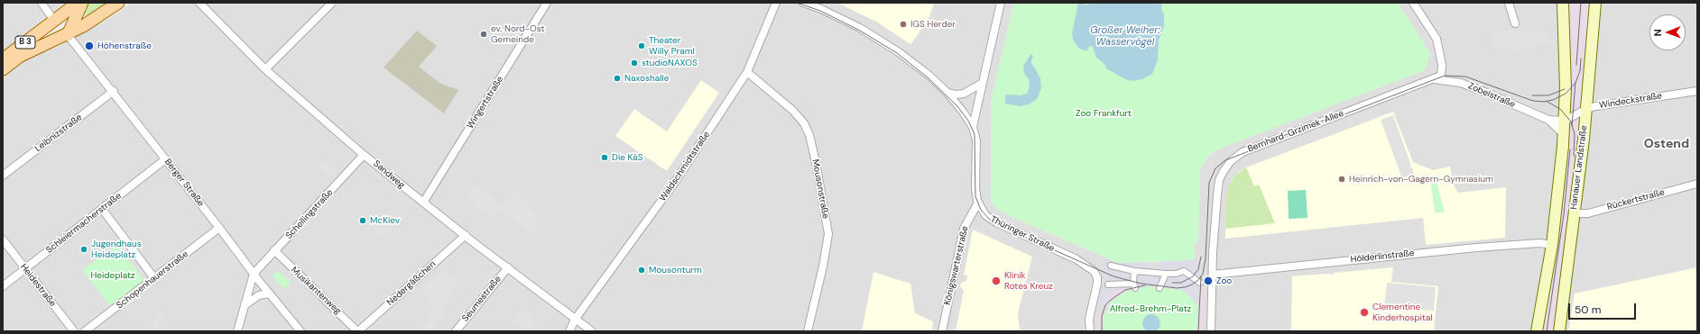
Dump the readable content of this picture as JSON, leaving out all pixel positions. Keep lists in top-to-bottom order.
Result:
{
  "streets": {
    "main road": ["B 3", "Hanauer Landstraße"],
    "street": [
      "Zobelstraße",
      "Windeckstraße",
      "Wingertstraße",
      "Bernhard-Grzimek-Allee",
      "Leibnizstraße",
      "Waldschmidtstraße",
      "Sandweg",
      "Berger Straße",
      "Mousonstraße",
      "Rückertstraße",
      "Schellingstraße",
      "Schleiermacherstraße",
      "Thüringer Straße",
      "Hölderlinstraße",
      "Königswarterstraße",
      "Schopenhauerstraße",
      "Nedergäßchen",
      "Heidestraße",
      "Musikantenweg",
      "Seumestraße"
    ]
  },
  "crossings": [
    ["B 3", "Berger Straße"],
    ["Zobelstraße", "Windeckstraße"],
    ["Zobelstraße", "Bernhard-Grzimek-Allee"],
    ["Zobelstraße", "Hanauer Landstraße"],
    ["Windeckstraße", "Hanauer Landstraße"],
    ["Wingertstraße", "Sandweg"],
    ["Bernhard-Grzimek-Allee", "Hölderlinstraße"],
    ["Leibnizstraße", "Berger Straße"],
    ["Waldschmidtstraße", "Sandweg"],
    ["Waldschmidtstraße", "Mousonstraße"],
    ["Hanauer Landstraße", "Rückertstraße"],
    ["Hanauer Landstraße", "Hölderlinstraße"],
    ["Sandweg", "Schellingstraße"],
    ["Sandweg", "Nedergäßchen"],
    ["Sandweg", "Seumestraße"],
    ["Berger Straße", "Schellingstraße"],
    ["Berger Straße", "Schleiermacherstraße"],
    ["Berger Straße", "Schopenhauerstraße"],
    ["Schellingstraße", "Musikantenweg"],
    ["Schleiermacherstraße", "Heidestraße"],
    ["Thüringer Straße", "Königswarterstraße"],
    ["Nedergäßchen", "Musikantenweg"]
  ],
  "districts": ["Ostend"],
  "water": ["Großer Weiher: Wasservögel"],
  "parks": ["Zoo Frankfurt", "Heideplatz", "Alfred-Brehm-Platz"],
  "places": [
    "IGS Herder",
    "ev. Nord-Ost Gemeinde",
    "Höhenstraße",
    "Theater Willy Praml",
    "studioNAXOS",
    "Naxoshalle",
    "Die KäS",
    "Heinrich-von-Gagern-Gymnasium",
    "McKiev",
    "Jugendhaus Heideplatz",
    "Mousonturm",
    "Klinik Rotes Kreuz",
    "Zoo",
    "Clementine Kinderhospital"
  ],
  "scale_bar": "50 m",
  "north": "left"
}
